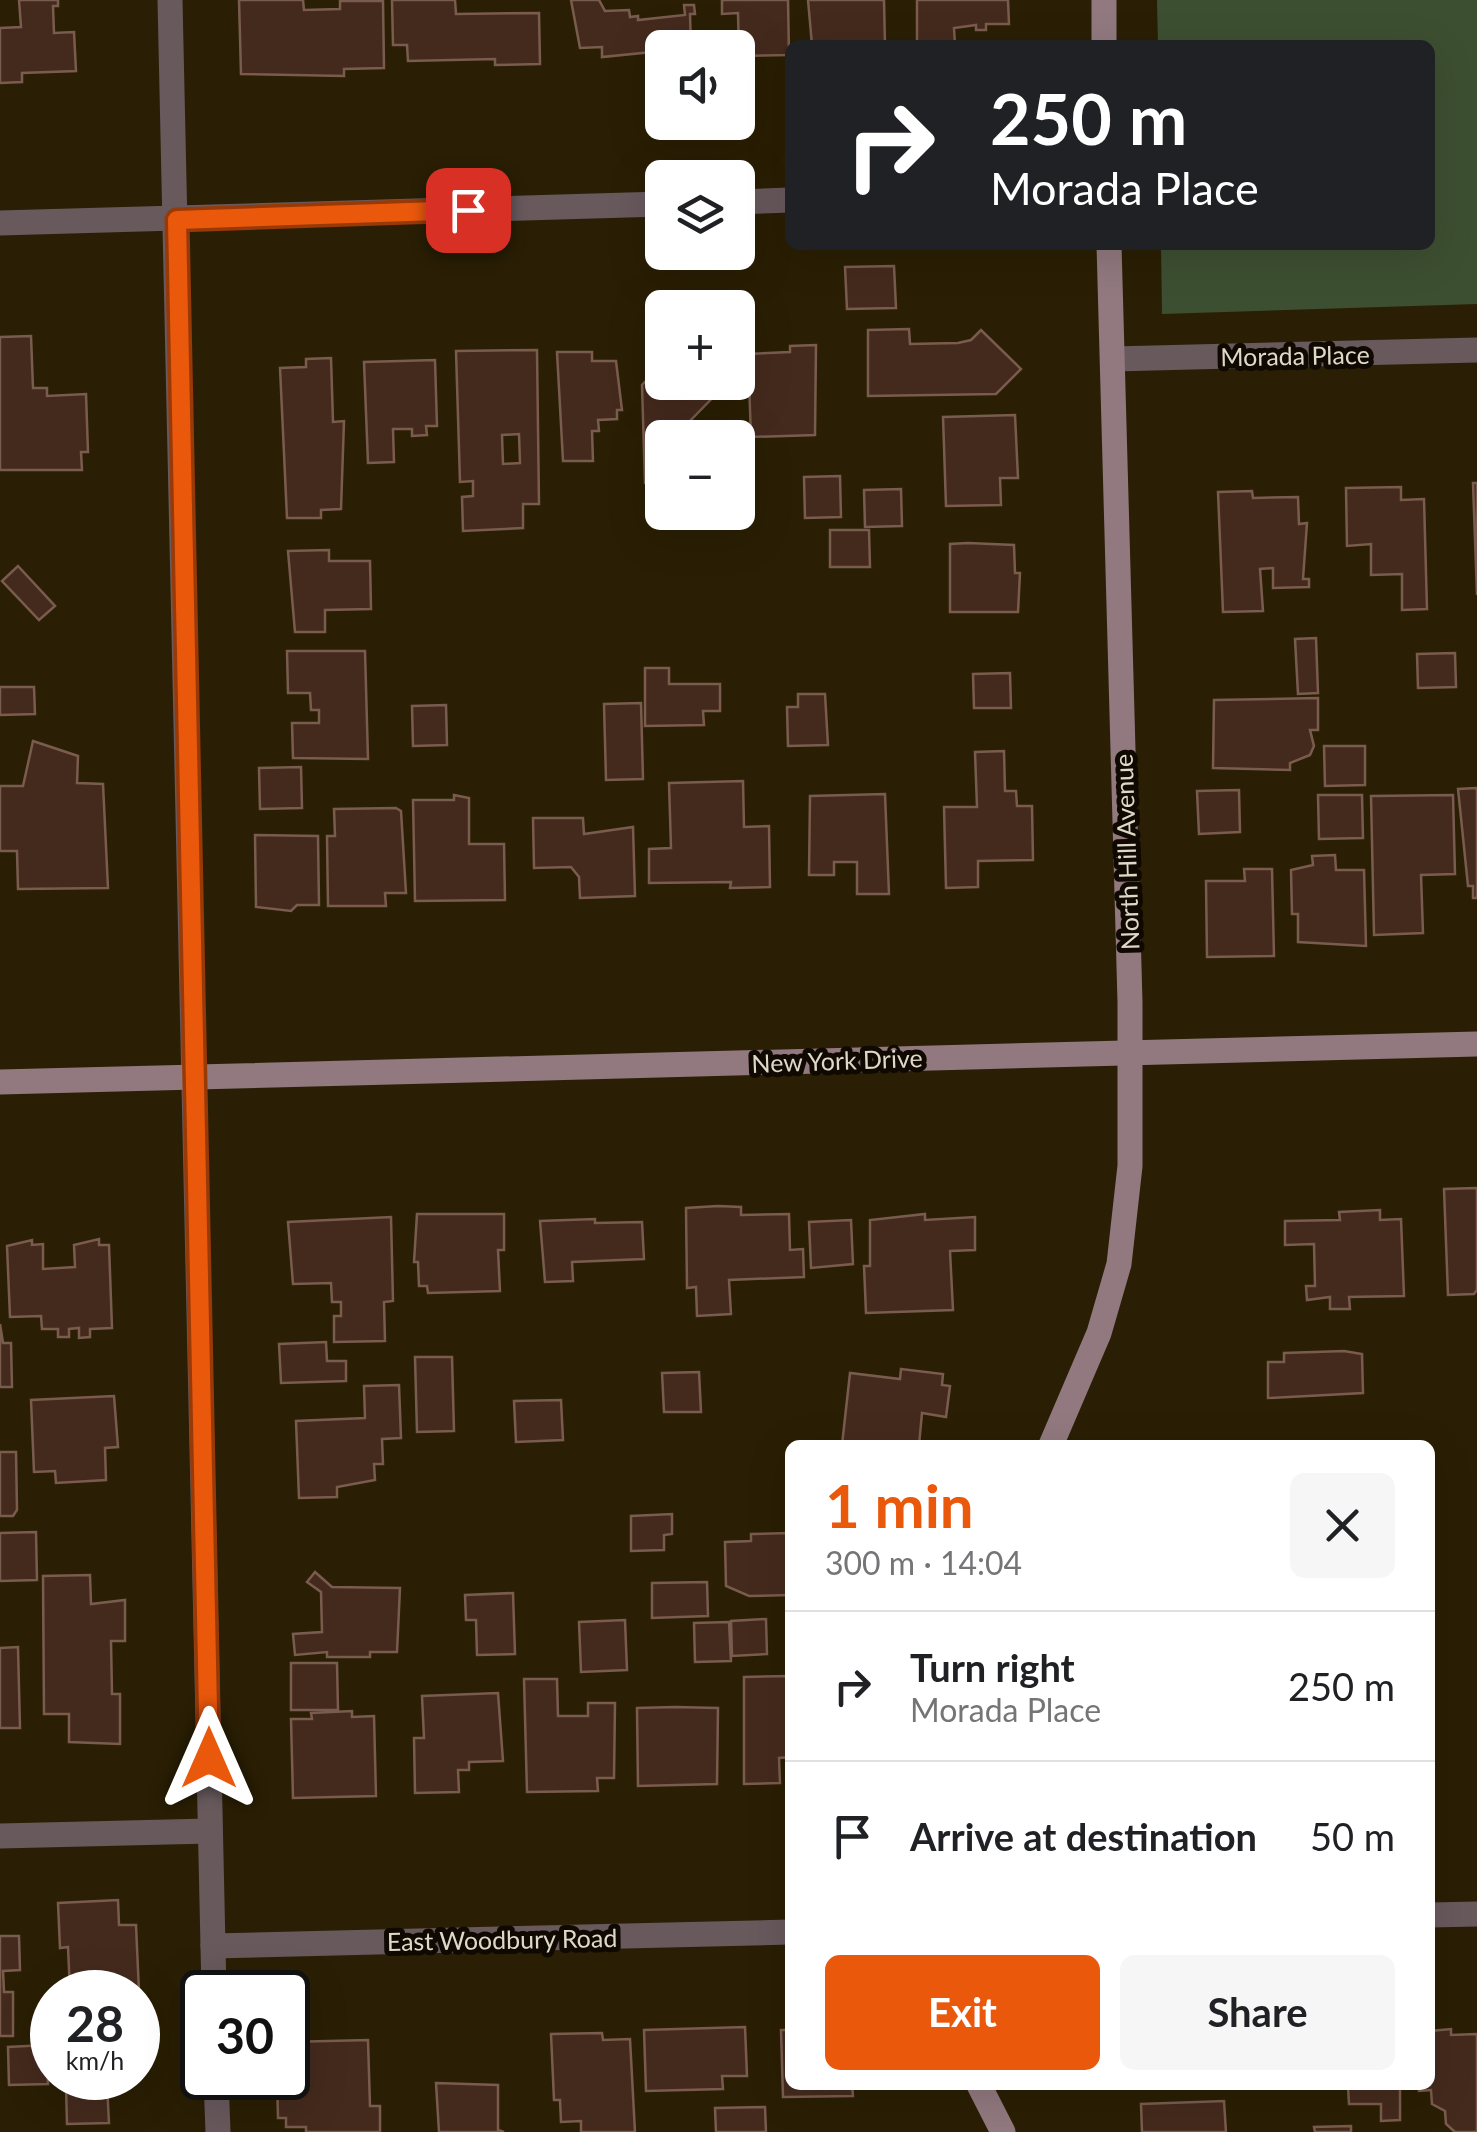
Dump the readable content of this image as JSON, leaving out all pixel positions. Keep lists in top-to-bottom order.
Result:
{
  "streets": {
    "street": [
      "Morada Place",
      "North Hill Avenue",
      "New York Drive",
      "East Woodbury Road"
    ]
  },
  "crossings": [
    ["Morada Place", "North Hill Avenue"],
    ["North Hill Avenue", "New York Drive"]
  ],
  "page": {
    "map_buttons": ["+", "−"],
    "turn": ["250 m", "Morada Place"],
    "heading": ["1 min", "300 m · 14:04"],
    "list": [
      {
        "name": "Turn right",
        "note": "Morada Place",
        "value": "250 m"
      },
      {
        "name": "Arrive at destination",
        "value": "50 m"
      }
    ],
    "buttons": ["Exit", "Share"],
    "speed": "28 km/h",
    "limit": "30"
  }
}
